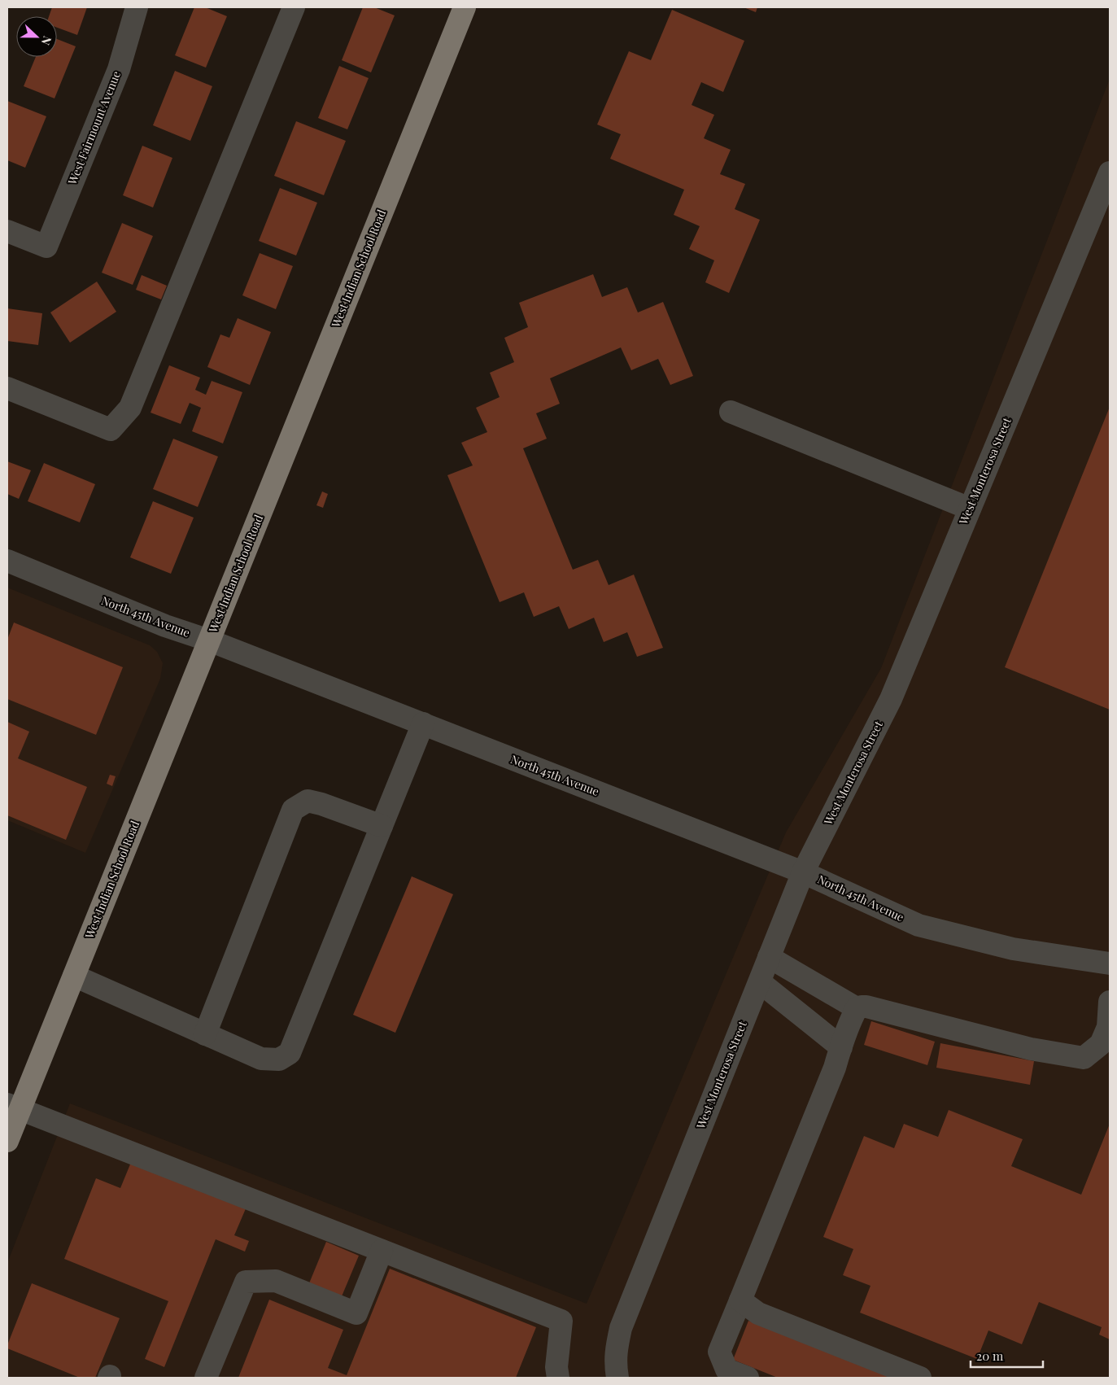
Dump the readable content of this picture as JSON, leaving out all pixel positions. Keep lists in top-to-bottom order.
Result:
{
  "streets": {
    "main road": ["West Indian School Road"],
    "street": ["West Fairmount Avenue", "West Monterosa Street", "North 45th Avenue"]
  },
  "crossings": [
    ["West Indian School Road", "North 45th Avenue"],
    ["West Monterosa Street", "North 45th Avenue"]
  ],
  "scale_bar": "20 m",
  "north": "right"
}
